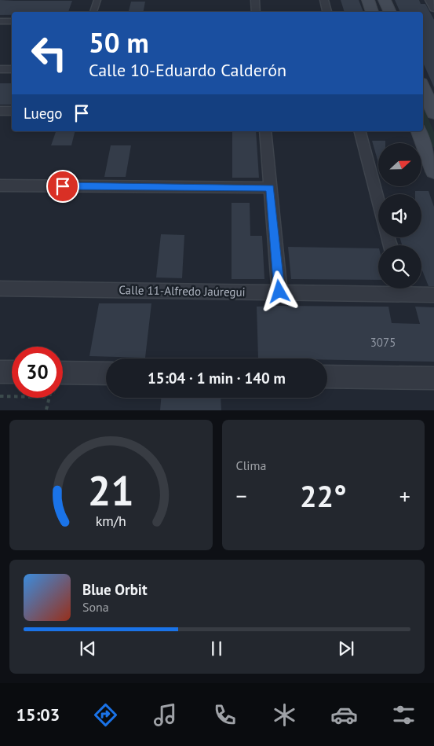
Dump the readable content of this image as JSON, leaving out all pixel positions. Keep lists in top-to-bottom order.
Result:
{
  "streets": {
    "street": ["Calle 11-Alfredo Jaúregui"]
  },
  "house_numbers": ["3075"],
  "north": "right",
  "page": {
    "turn": ["50 m", "Calle 10-Eduardo Calderón"],
    "then": "Luego",
    "limit": "30",
    "trip": "15:04 · 1 min · 140 m",
    "tile": "Clima",
    "heat": ["−", "22°", "+"],
    "song": ["Blue Orbit", "Sona"],
    "tabs": "15:03",
    "gauge": ["21", "km/h"]
  }
}
